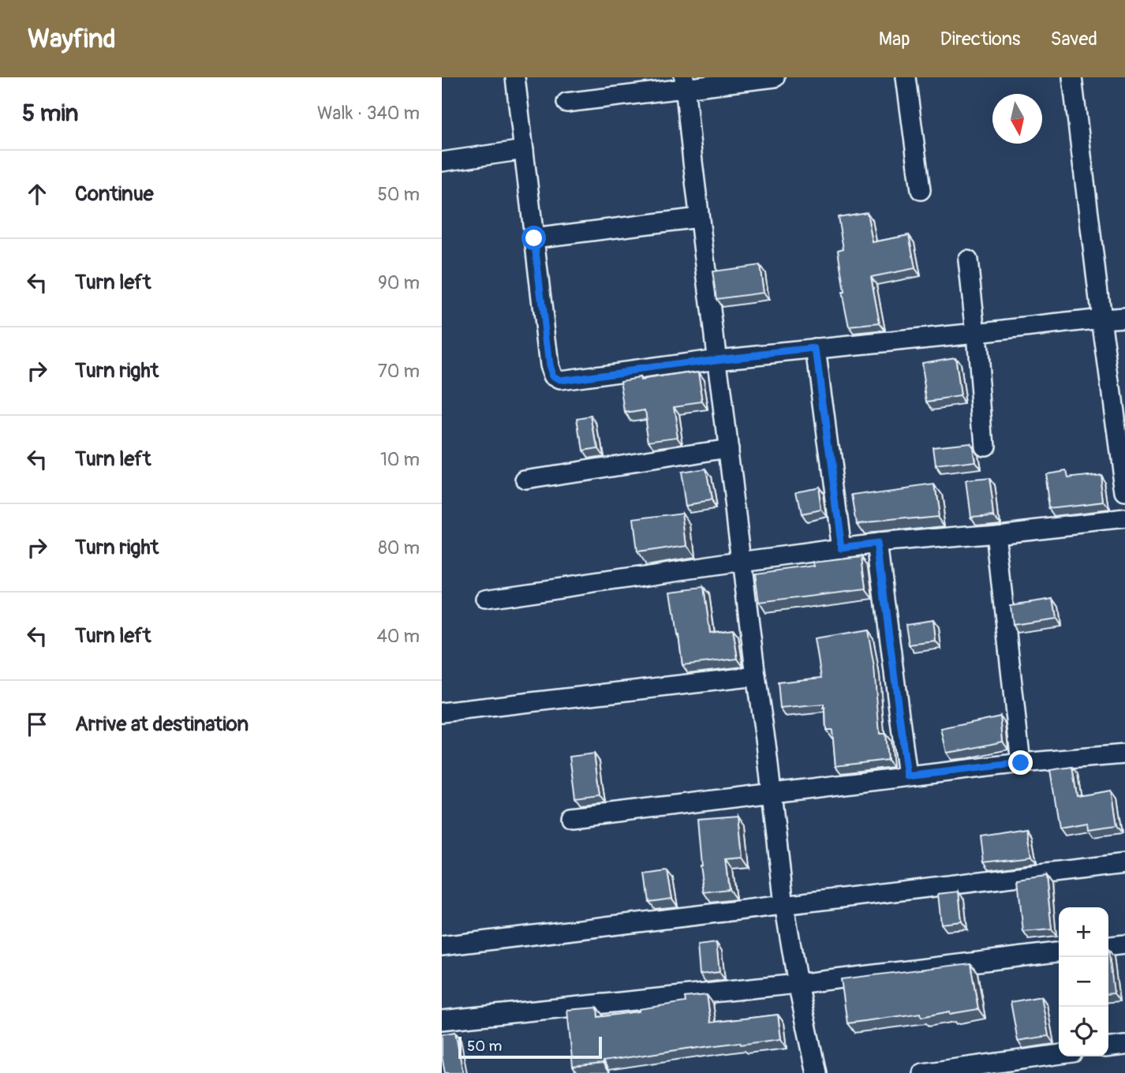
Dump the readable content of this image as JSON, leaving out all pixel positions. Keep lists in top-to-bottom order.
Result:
{
  "scale_bar": "50 m",
  "north": "bottom",
  "page": {
    "header": "Wayfind",
    "nav": ["Map", "Directions", "Saved"],
    "heading": ["5 min", "Walk · 340 m"],
    "list": [
      ["Continue", "50 m"],
      ["Turn left", "90 m"],
      ["Turn right", "70 m"],
      ["Turn left", "10 m"],
      ["Turn right", "80 m"],
      ["Turn left", "40 m"],
      "Arrive at destination"
    ],
    "map_buttons": ["+", "−"],
    "scale": "50 m"
  }
}
